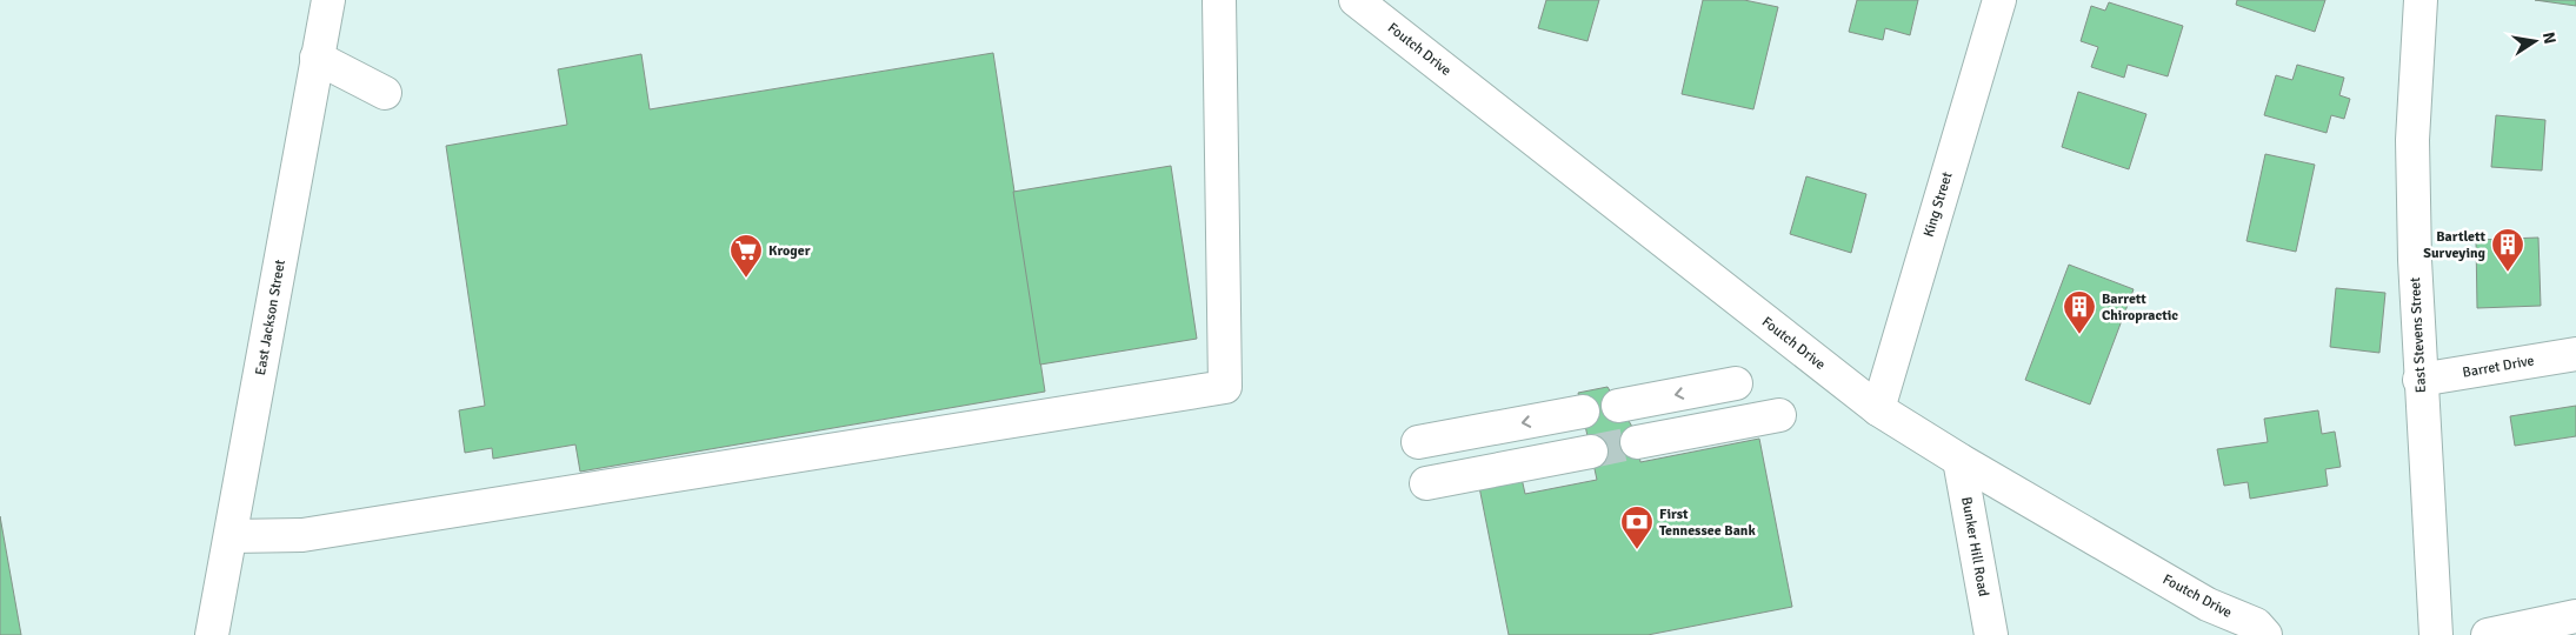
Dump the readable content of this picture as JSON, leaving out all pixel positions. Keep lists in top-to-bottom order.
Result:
{
  "streets": {
    "street": [
      "Foutch Drive",
      "King Street",
      "East Jackson Street",
      "East Stevens Street",
      "Barret Drive",
      "Bunker Hill Road"
    ]
  },
  "crossings": [
    ["Foutch Drive", "King Street"],
    ["Foutch Drive", "Bunker Hill Road"],
    ["East Stevens Street", "Barret Drive"]
  ],
  "places": {
    "building": ["Bartlett Surveying", "Barrett Chiropractic"],
    "supermarket": ["Kroger"],
    "bank": ["First Tennessee Bank"]
  },
  "north": "right"
}
